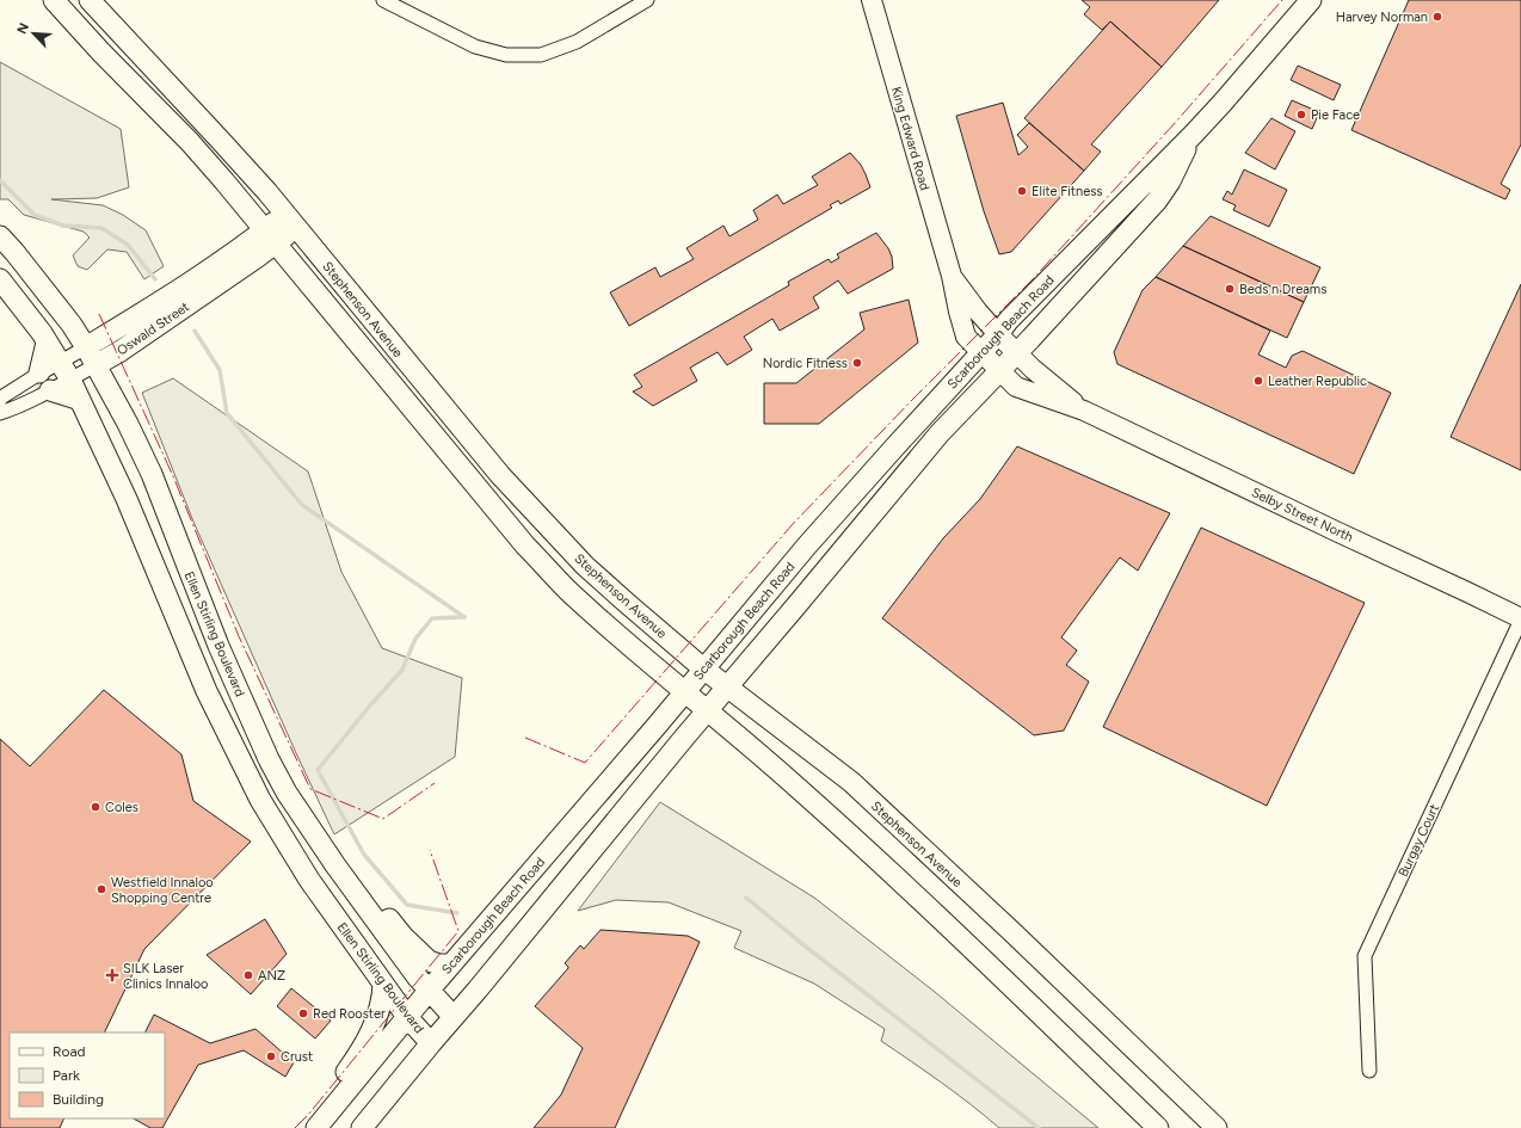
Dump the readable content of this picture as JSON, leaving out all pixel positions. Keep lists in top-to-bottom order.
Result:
{
  "streets": {
    "main road": [
      "King Edward Road",
      "Stephenson Avenue",
      "Oswald Street",
      "Scarborough Beach Road",
      "Selby Street North",
      "Ellen Stirling Boulevard"
    ],
    "street": ["Burgay Court"]
  },
  "crossings": [
    ["King Edward Road", "Scarborough Beach Road"],
    ["King Edward Road", "Selby Street North"],
    ["Stephenson Avenue", "Oswald Street"],
    ["Stephenson Avenue", "Scarborough Beach Road"],
    ["Oswald Street", "Ellen Stirling Boulevard"],
    ["Scarborough Beach Road", "Selby Street North"],
    ["Scarborough Beach Road", "Ellen Stirling Boulevard"],
    ["Selby Street North", "Burgay Court"]
  ],
  "places": {
    "other": [
      "Harvey Norman",
      "Pie Face",
      "Elite Fitness",
      "Beds n Dreams",
      "Nordic Fitness",
      "Leather Republic",
      "Coles",
      "Westfield Innaloo Shopping Centre",
      "ANZ",
      "Red Rooster",
      "Crust"
    ],
    "health": ["SILK Laser Clinics Innaloo"]
  },
  "legend": ["Road", "Park", "Building"],
  "north": "top left"
}
